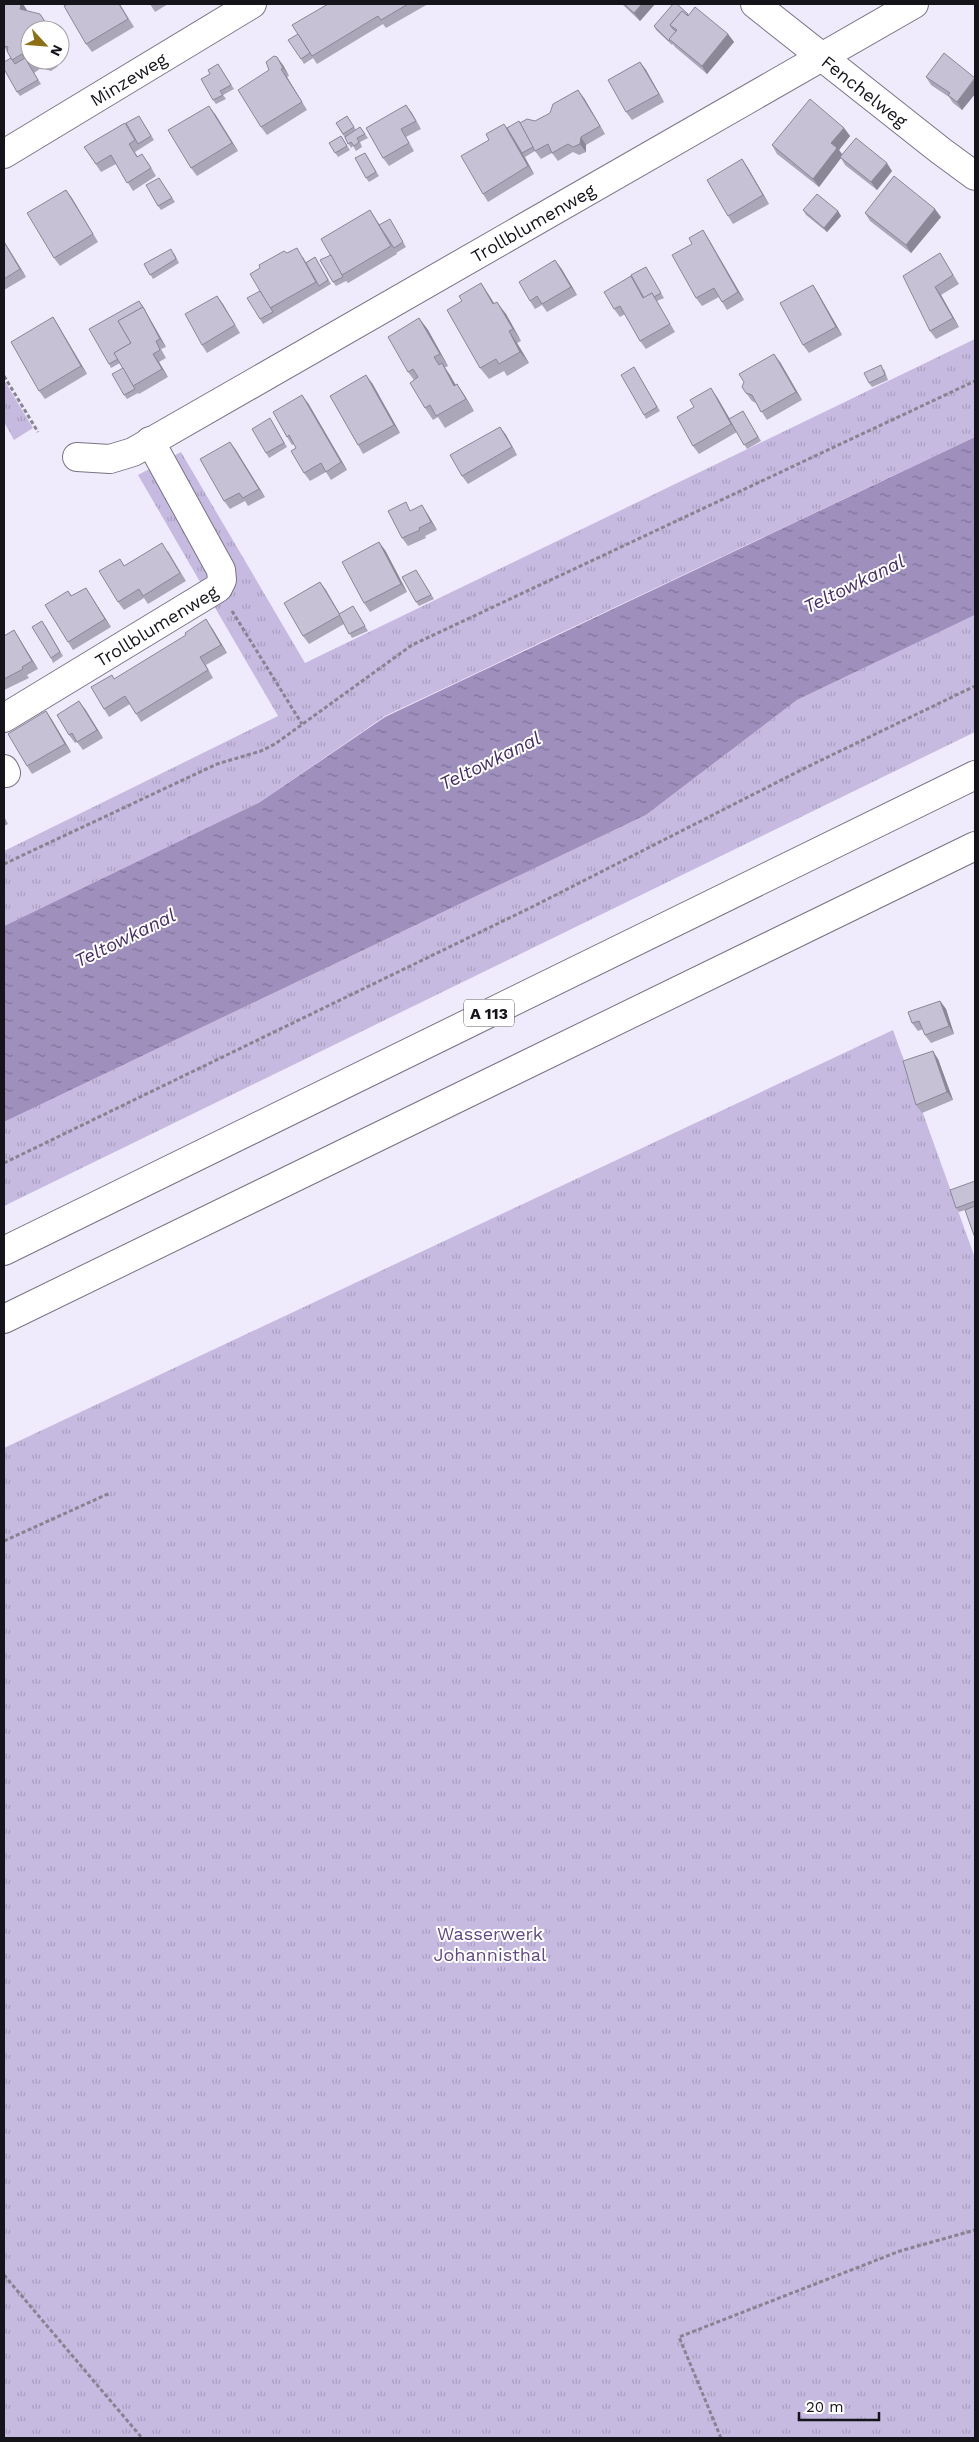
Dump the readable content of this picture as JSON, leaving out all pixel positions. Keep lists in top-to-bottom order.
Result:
{
  "streets": {
    "main road": [
      "Minzeweg",
      "Fenchelweg",
      "Trollblumenweg",
      "A 113"
    ]
  },
  "crossings": [
    ["Fenchelweg", "Trollblumenweg"]
  ],
  "water": ["Teltowkanal"],
  "parks": ["Wasserwerk Johannisthal"],
  "scale_bar": "20 m",
  "north": "bottom right"
}
